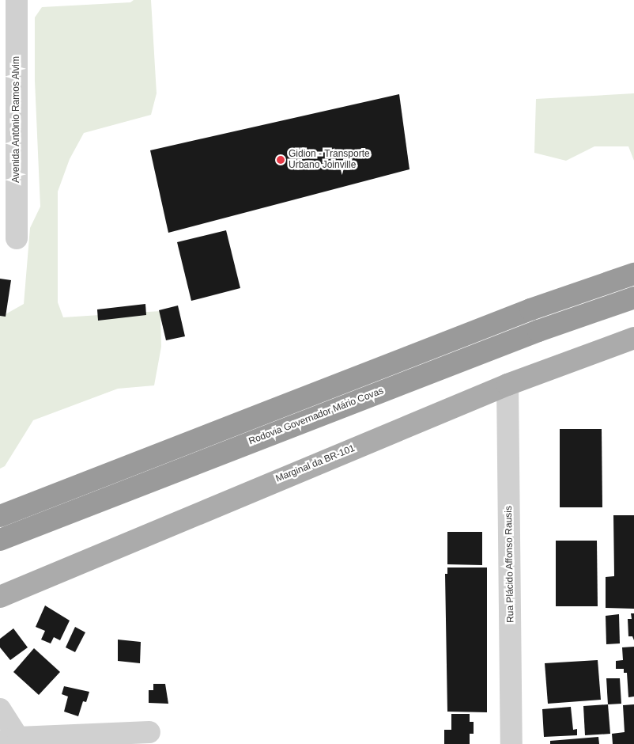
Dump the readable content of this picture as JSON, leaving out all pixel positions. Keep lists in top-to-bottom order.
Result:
{
  "streets": {
    "highway": ["Rodovia Governador Mário Covas"],
    "main road": ["Marginal da BR-101"],
    "street": ["Avenida Antônio Ramos Alvim", "Rua Plácido Affonso Rausis"]
  },
  "crossings": [
    ["Marginal da BR-101", "Rua Plácido Affonso Rausis"]
  ],
  "places": ["Gidion - Transporte Urbano Joinville"]
}
